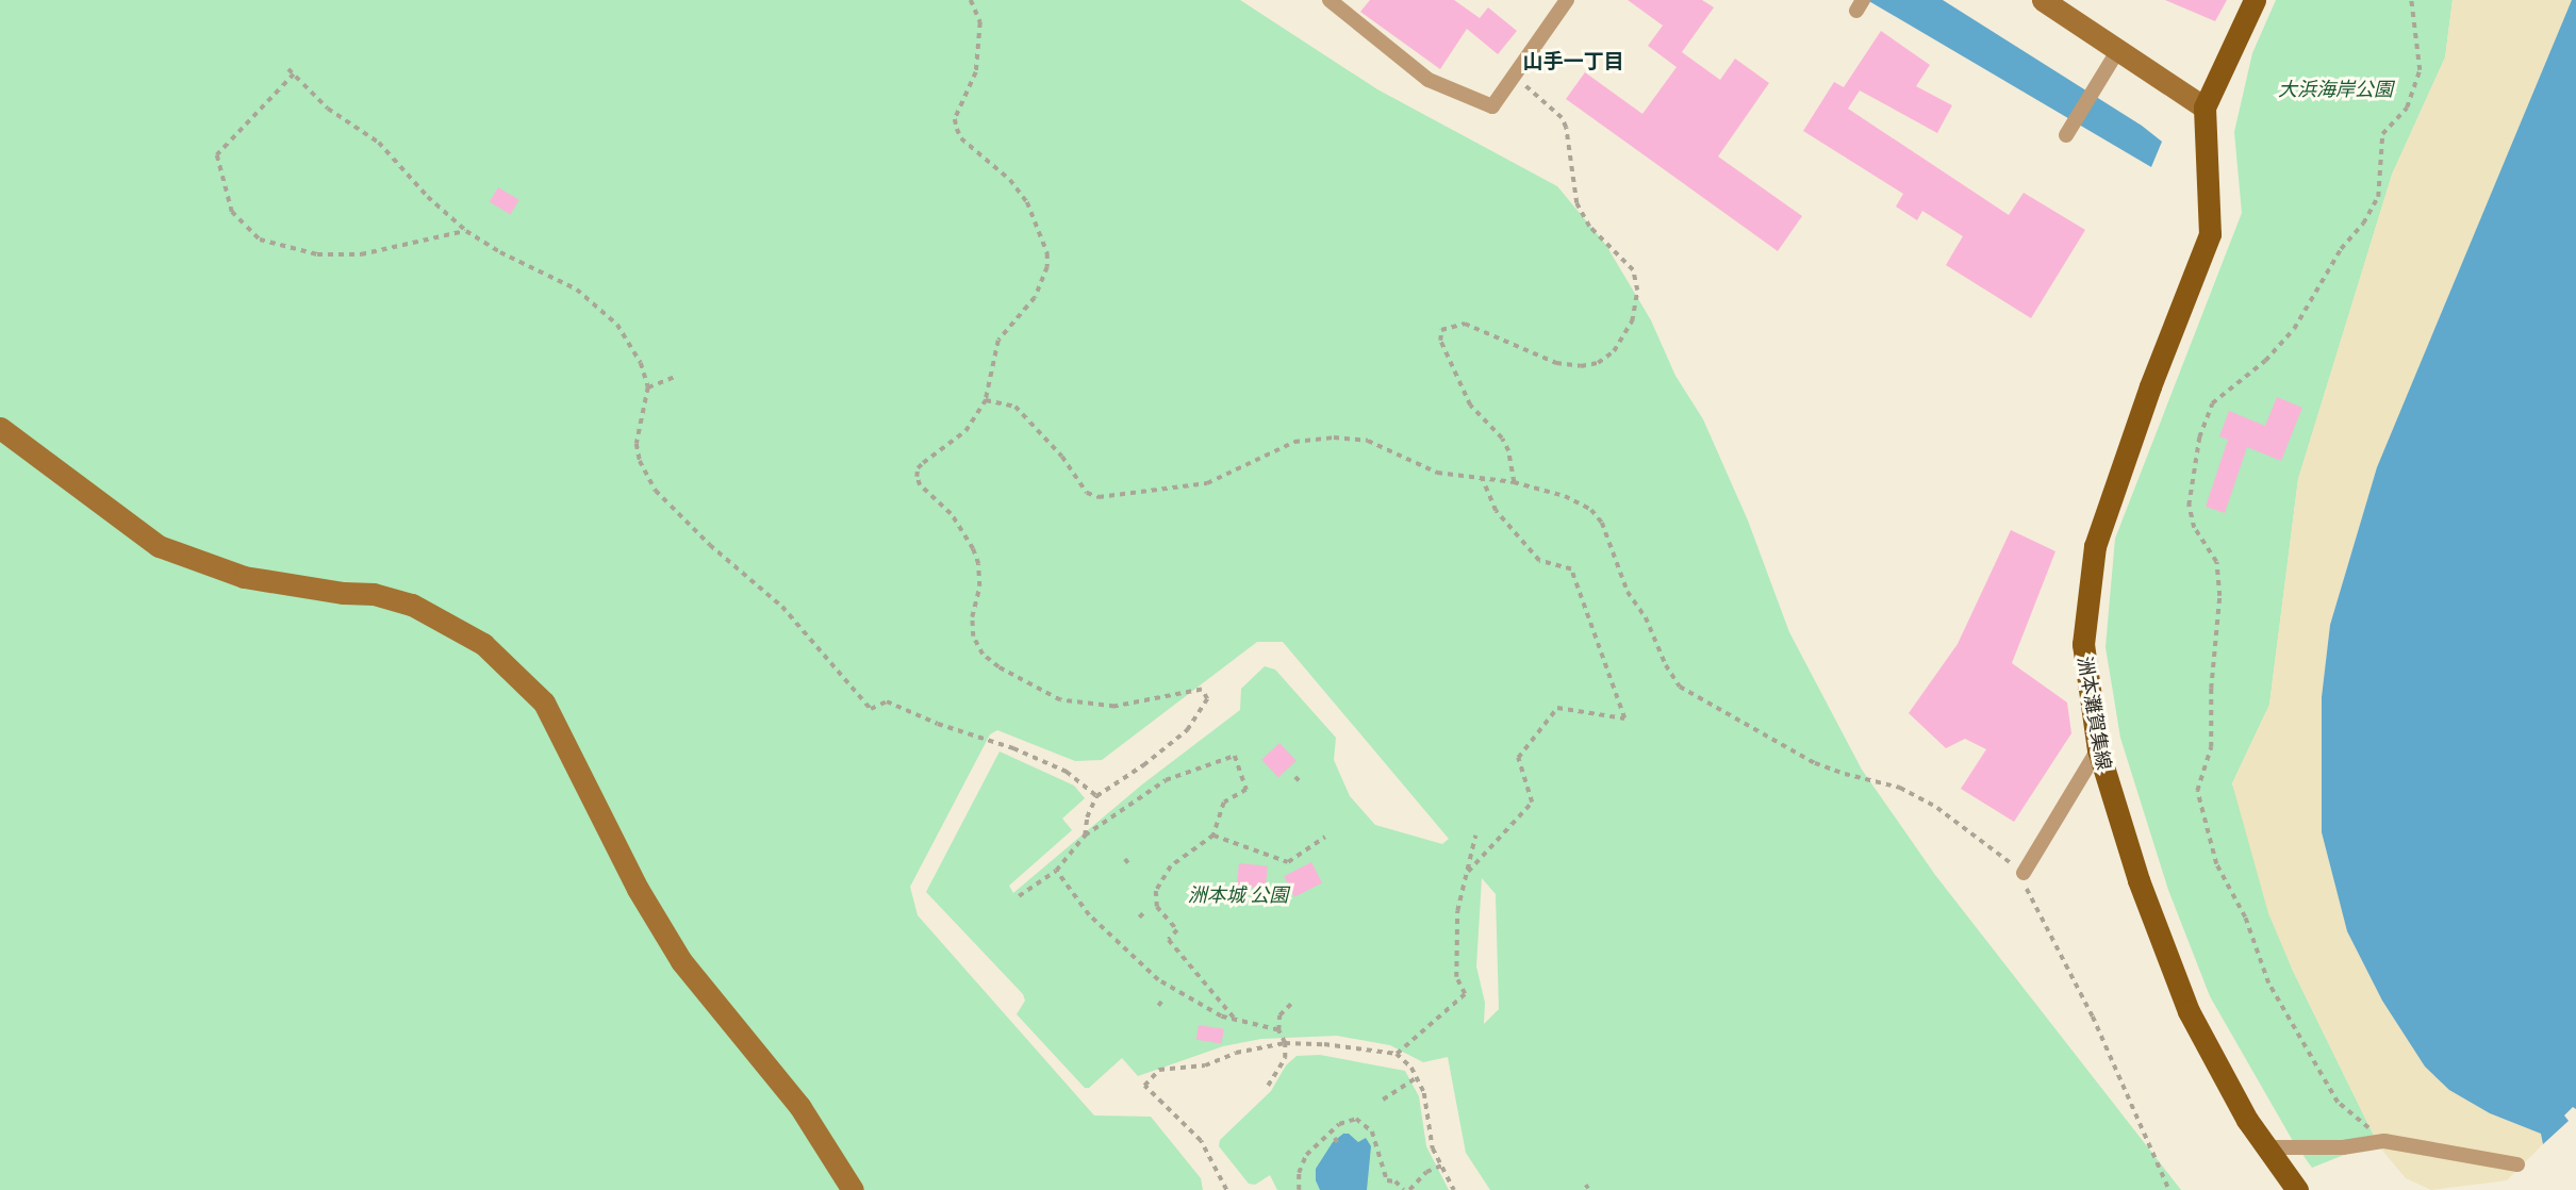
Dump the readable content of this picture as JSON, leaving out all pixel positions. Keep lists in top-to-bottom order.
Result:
{
  "streets": {
    "main road": ["洲本灘賀集線"]
  },
  "districts": ["山手一丁目"],
  "parks": ["大浜海岸公園", "洲本城 公園"]
}
